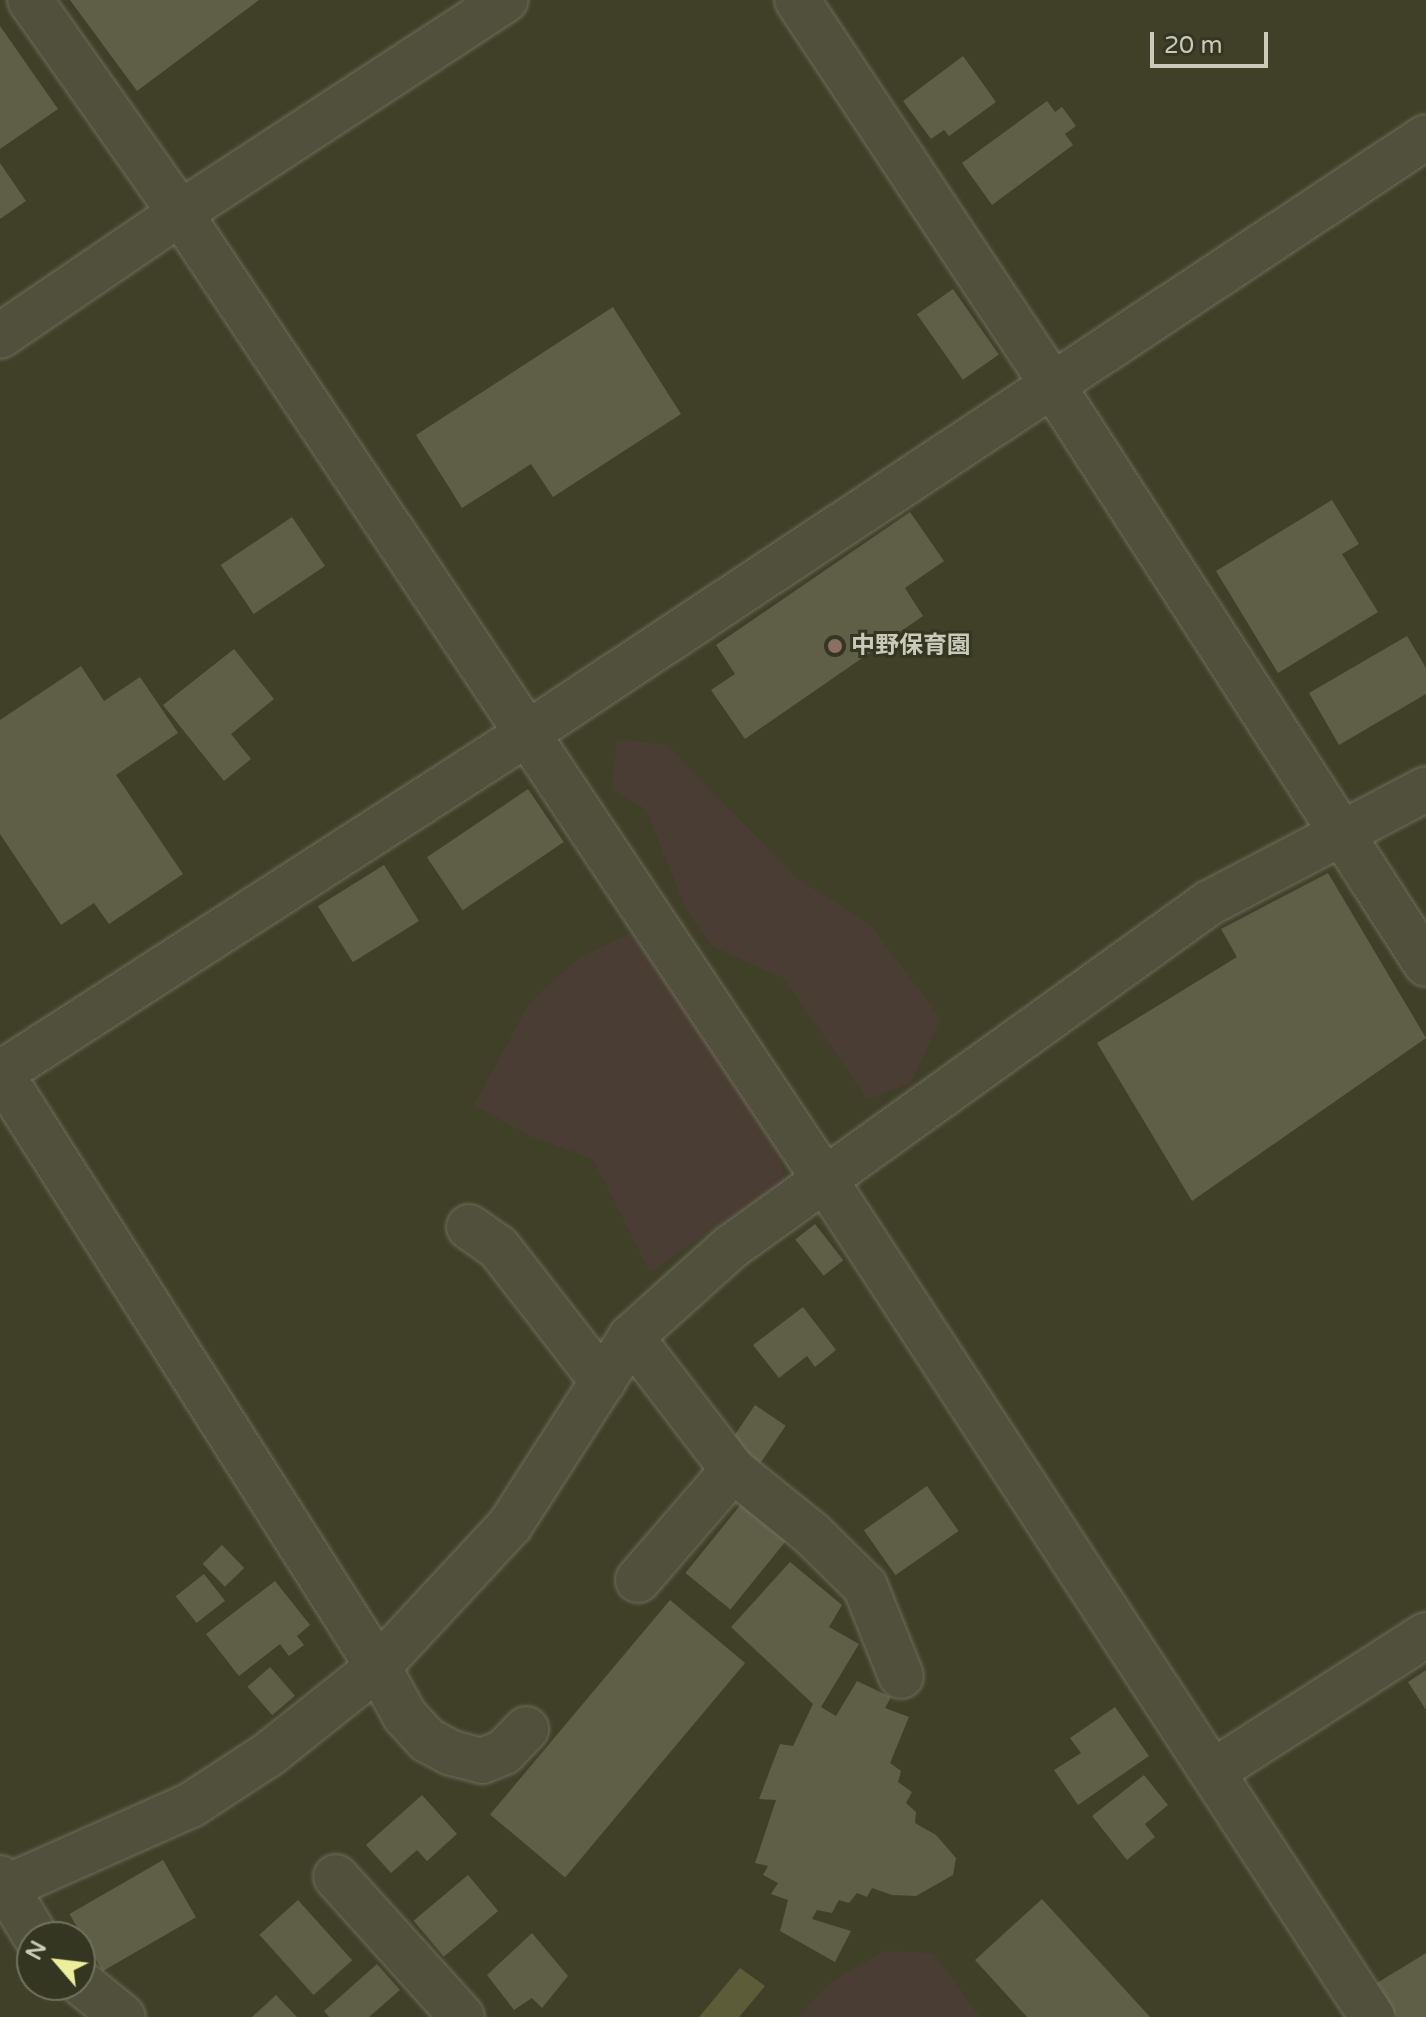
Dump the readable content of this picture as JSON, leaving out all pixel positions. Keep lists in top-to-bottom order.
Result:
{
  "places": ["中野保育園"],
  "scale_bar": "20 m",
  "north": "top left"
}
